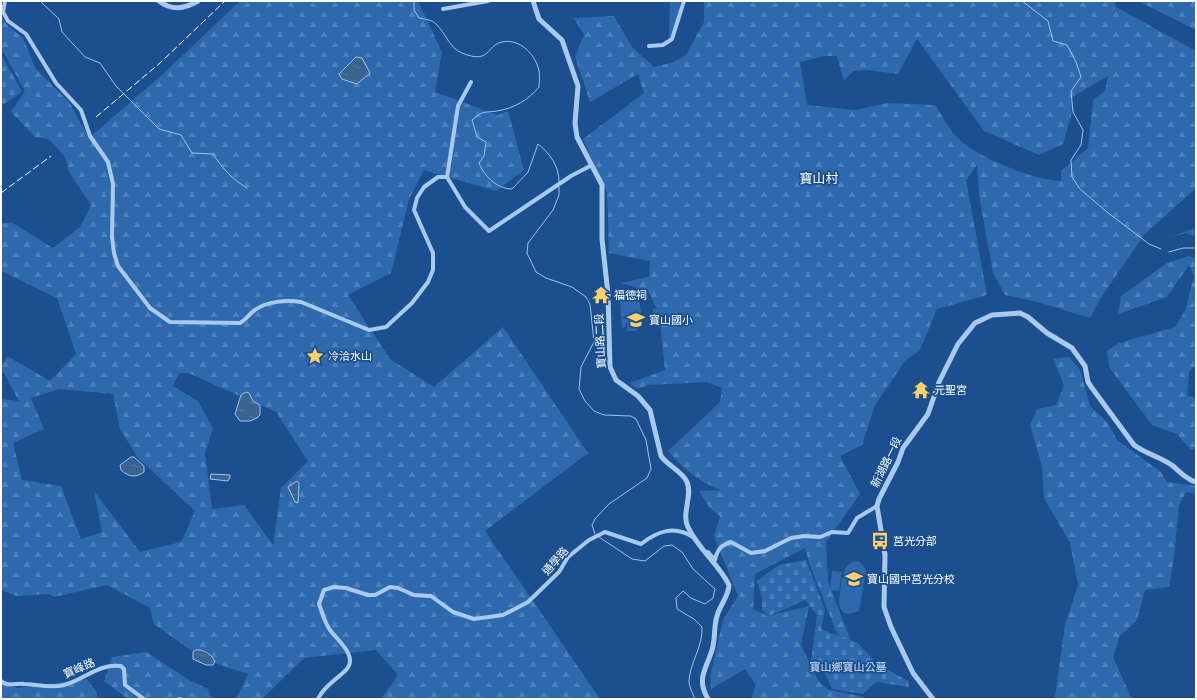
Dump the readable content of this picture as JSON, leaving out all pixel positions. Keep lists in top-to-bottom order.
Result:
{
  "streets": {
    "street": [
      "寶山路二段",
      "新湖路一段",
      "通學路",
      "寶峰路"
    ]
  },
  "crossings": [
    ["寶山路二段", "通學路"],
    ["新湖路一段", "通學路"]
  ],
  "districts": ["寶山村"],
  "parks": ["寶山鄉寶山公墓"],
  "places": {
    "temple": ["福德祠", "元聖宮"],
    "school or university": ["寶山國小", "寶山國中莒光分校"],
    "place": ["冷洽水山"],
    "bus stop": ["莒光分部"]
  }
}
